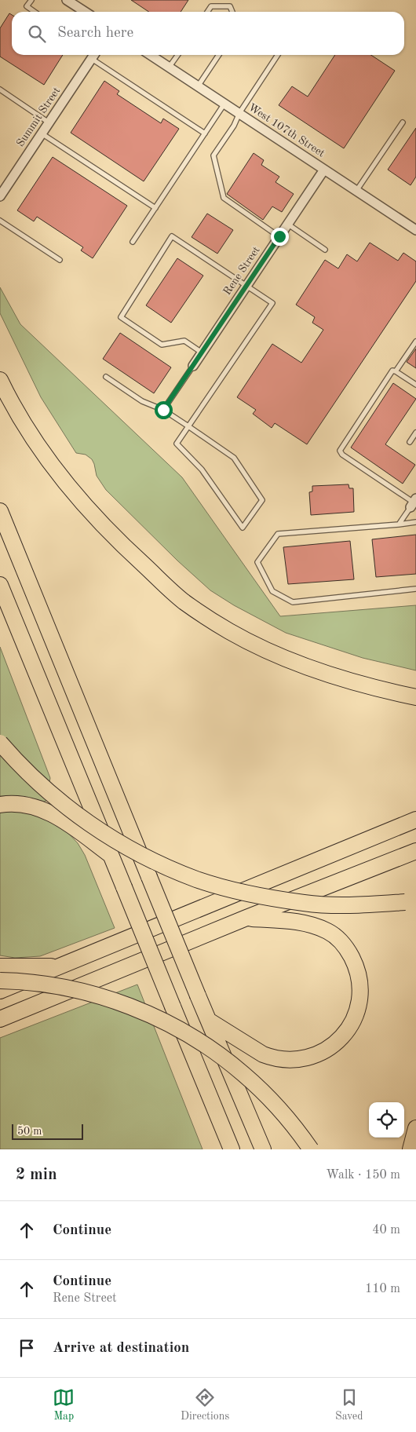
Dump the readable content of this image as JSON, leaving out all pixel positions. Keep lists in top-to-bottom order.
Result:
{
  "streets": {
    "street": ["Summit Street", "West 107th Street", "Rene Street"]
  },
  "crossings": [
    ["West 107th Street", "Rene Street"]
  ],
  "scale_bar": "50 m",
  "page": {
    "search": "Search here",
    "scale": "50 m",
    "heading": ["2 min", "Walk · 150 m"],
    "list": [
      ["Continue", "40 m"],
      ["Continue", "Rene Street", "110 m"],
      "Arrive at destination"
    ],
    "nav": ["Map", "Directions", "Saved"]
  }
}
